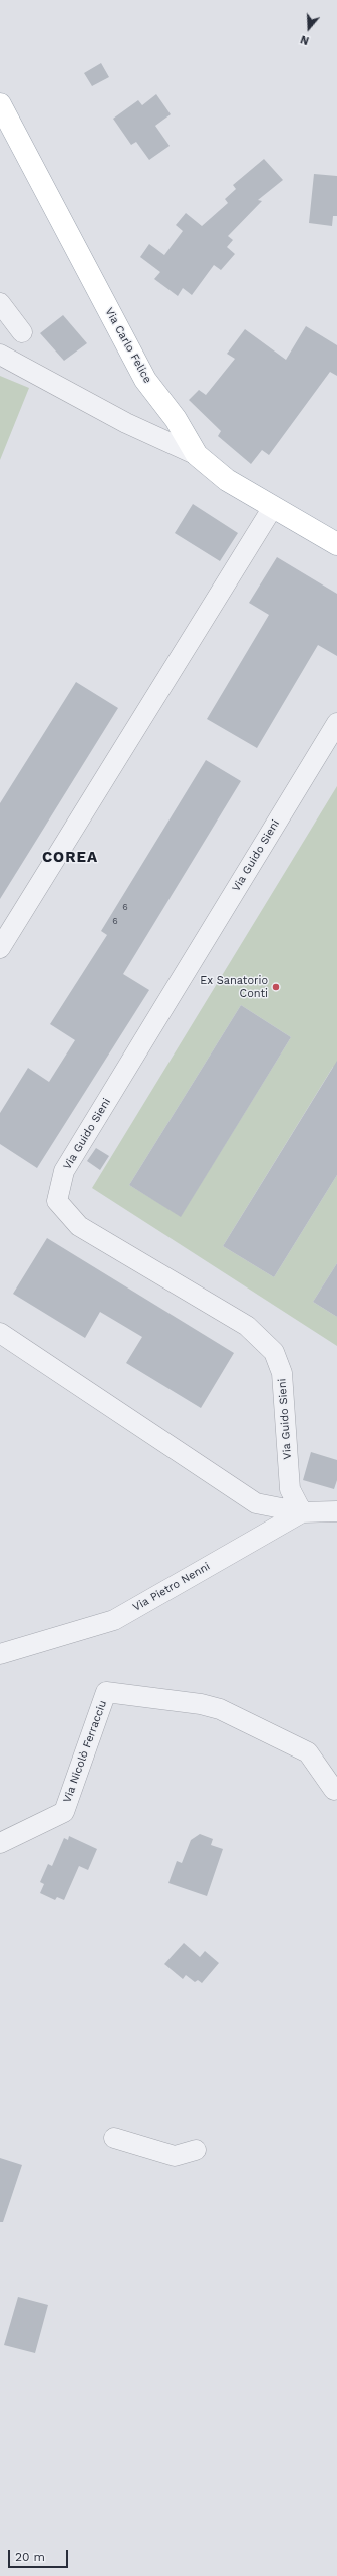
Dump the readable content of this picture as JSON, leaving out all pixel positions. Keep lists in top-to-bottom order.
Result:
{
  "streets": {
    "main road": ["Via Carlo Felice"],
    "street": ["Via Guido Sieni", "Via Pietro Nenni", "Via Nicolò Ferracciu"]
  },
  "crossings": [
    ["Via Guido Sieni", "Via Pietro Nenni"]
  ],
  "districts": ["COREA"],
  "places": ["Ex Sanatorio Conti"],
  "house_numbers": ["6", "6"],
  "scale_bar": "20 m",
  "north": "bottom"
}
